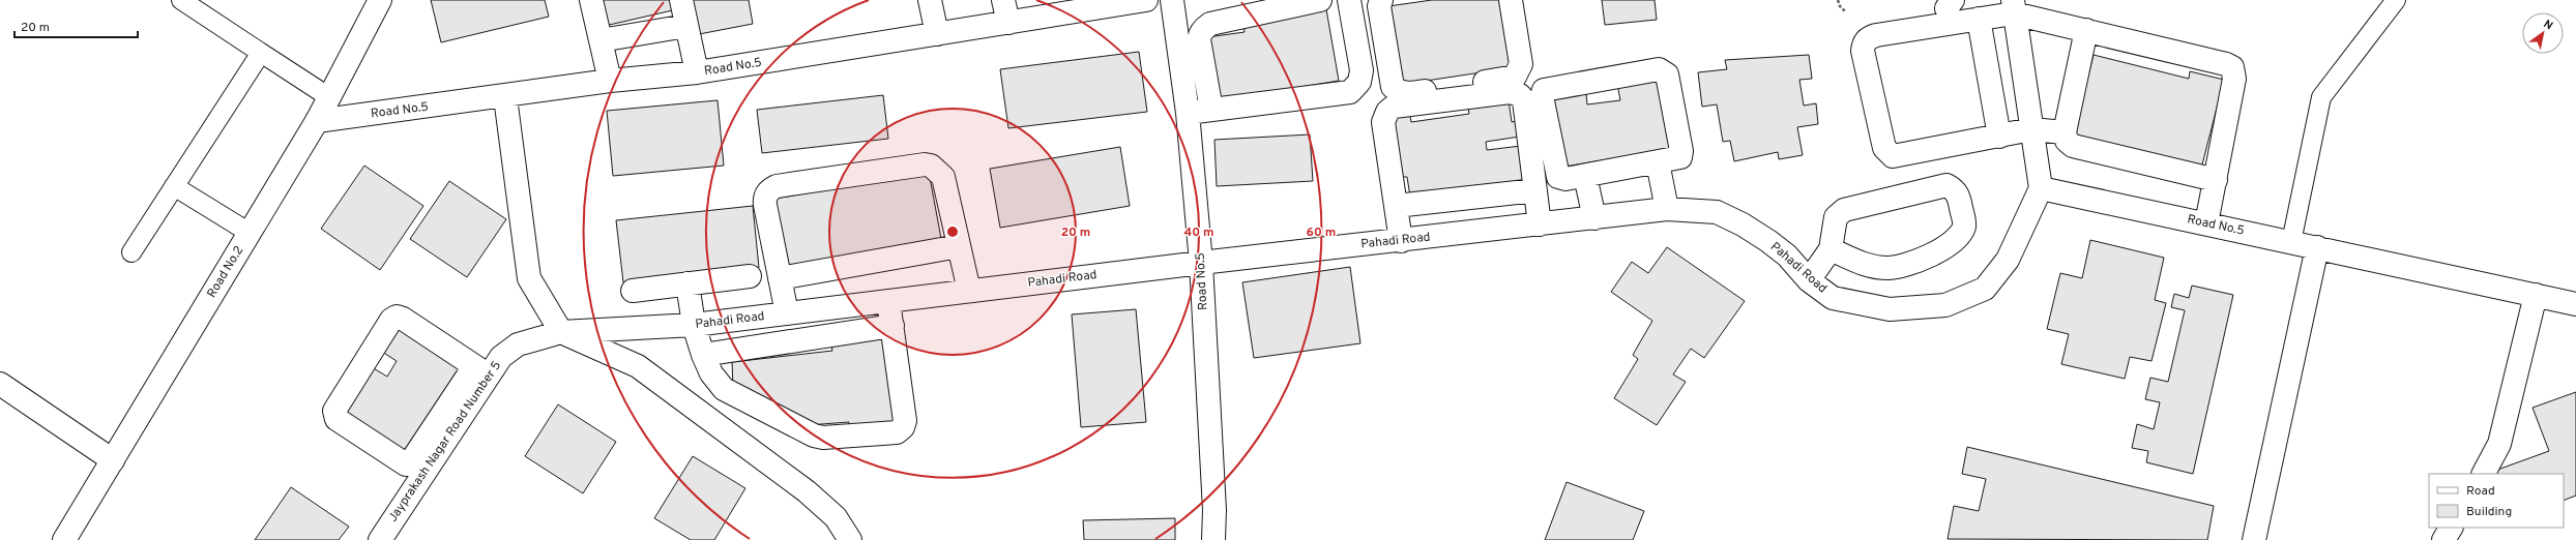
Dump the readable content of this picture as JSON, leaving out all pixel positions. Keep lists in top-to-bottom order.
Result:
{
  "streets": {
    "street": [
      "Road No.5",
      "Pahadi Road",
      "Road No.2",
      "Jayprakash Nagar Road Number 5"
    ]
  },
  "crossings": [
    ["Road No.5", "Pahadi Road"],
    ["Road No.5", "Road No.2"],
    ["Pahadi Road", "Jayprakash Nagar Road Number 5"]
  ],
  "legend": ["Road", "Building"],
  "scale_bar": "20 m",
  "north": "top right",
  "rings": ["20 m", "40 m", "60 m"]
}
